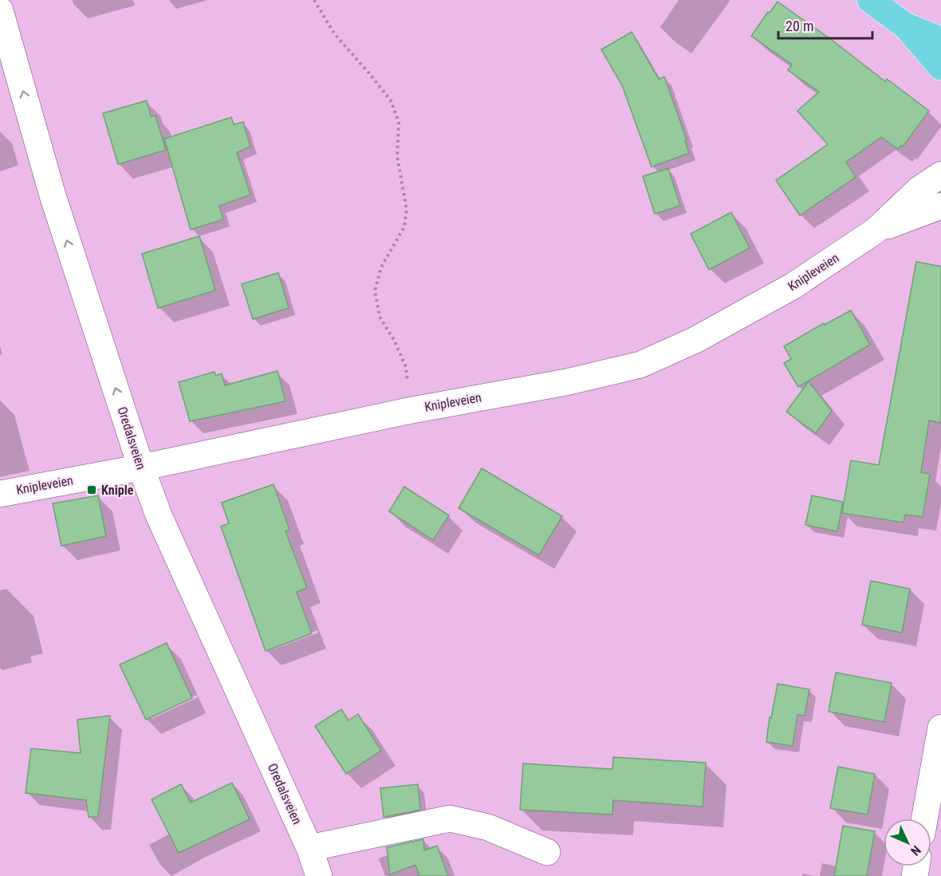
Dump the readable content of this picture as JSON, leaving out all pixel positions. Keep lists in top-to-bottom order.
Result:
{
  "streets": {
    "street": ["Knipleveien", "Oredalsveien"]
  },
  "crossings": [
    ["Knipleveien", "Oredalsveien"]
  ],
  "one_way": ["Oredalsveien"],
  "places": {
    "transit": ["Kniple"]
  },
  "scale_bar": "20 m",
  "north": "bottom right"
}
